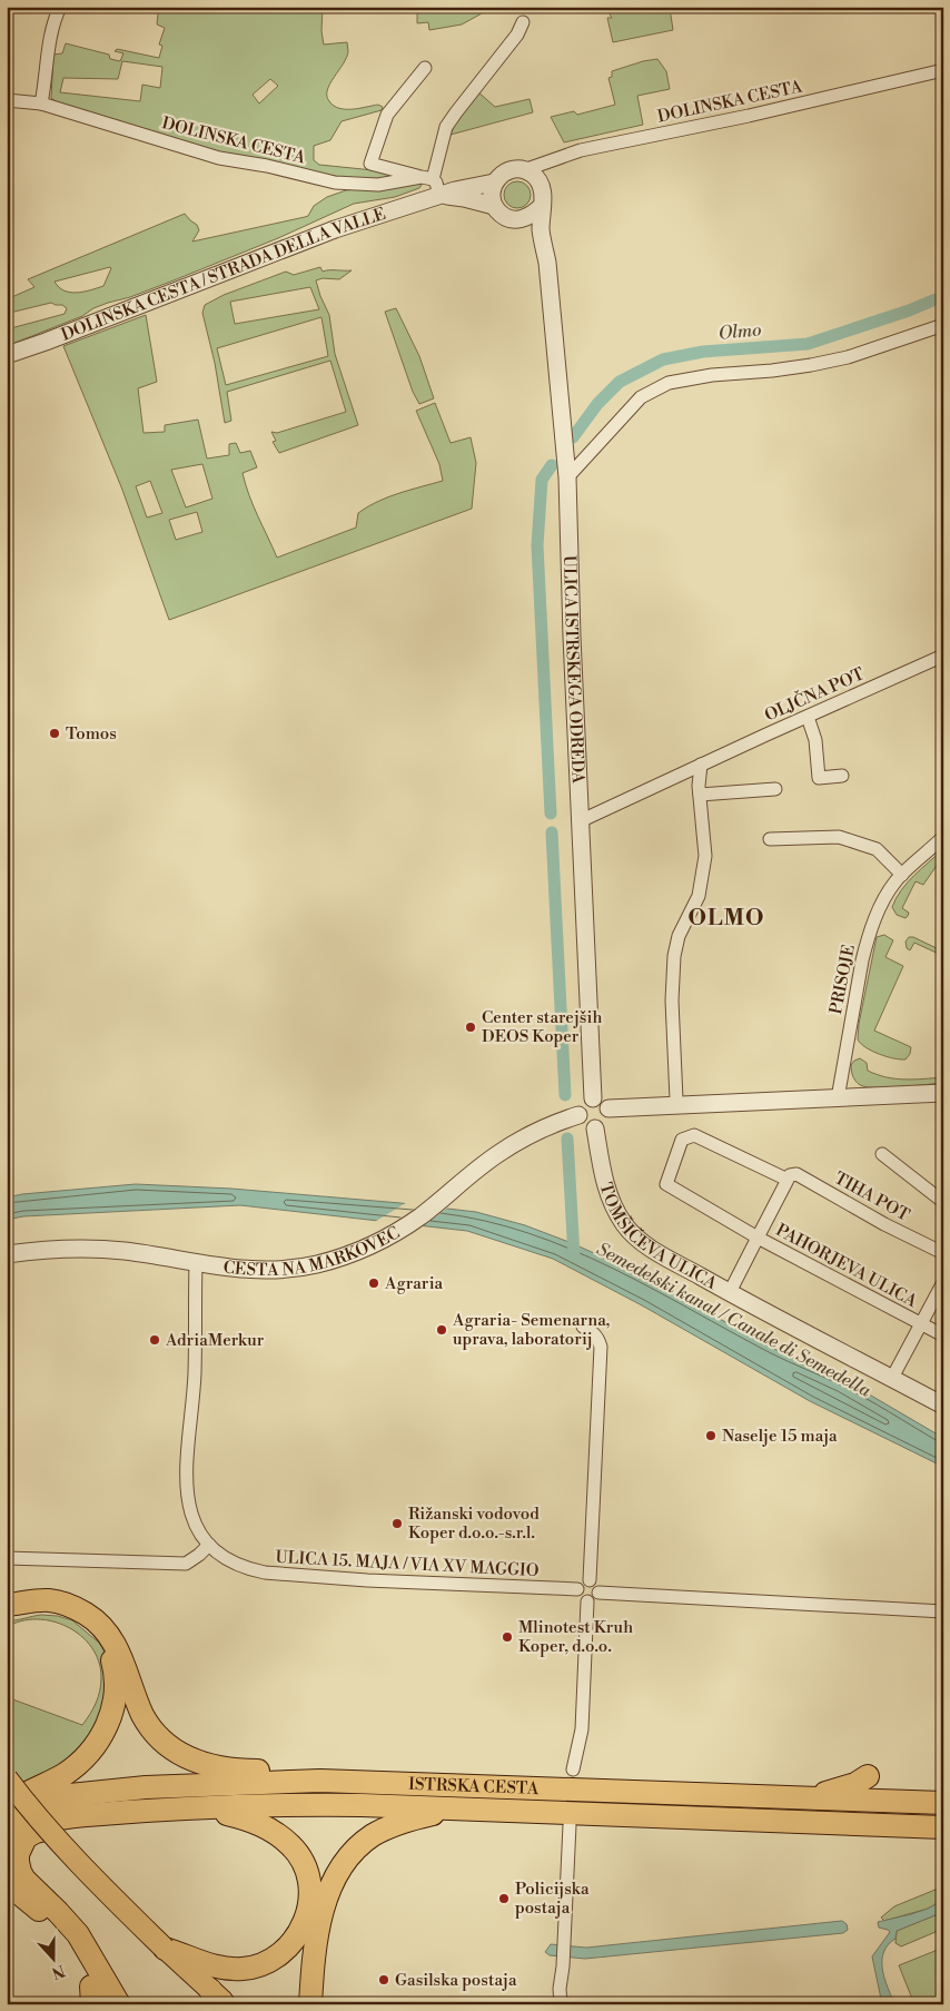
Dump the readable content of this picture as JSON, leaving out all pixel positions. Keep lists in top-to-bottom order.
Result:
{
  "streets": {
    "highway": ["ISTRSKA CESTA"],
    "street": [
      "DOLINSKA CESTA",
      "DOLINSKA CESTA / STRADA DELLA VALLE",
      "ULICA ISTRSKEGA ODREDA",
      "OLJČNA POT",
      "PRISOJE",
      "TIHA POT",
      "TOMŠIČEVA ULICA",
      "CESTA NA MARKOVEC",
      "PAHORJEVA ULICA",
      "ULICA 15. MAJA / VIA XV MAGGIO"
    ]
  },
  "crossings": [
    ["ULICA ISTRSKEGA ODREDA", "OLJČNA POT"],
    ["ULICA ISTRSKEGA ODREDA", "TOMŠIČEVA ULICA"],
    ["ULICA ISTRSKEGA ODREDA", "CESTA NA MARKOVEC"],
    ["TIHA POT", "PAHORJEVA ULICA"],
    ["TOMŠIČEVA ULICA", "CESTA NA MARKOVEC"],
    ["TOMŠIČEVA ULICA", "PAHORJEVA ULICA"],
    ["CESTA NA MARKOVEC", "ULICA 15. MAJA / VIA XV MAGGIO"]
  ],
  "districts": ["OLMO"],
  "water": ["Olmo", "Semedelski kanal / Canale di Semedella"],
  "places": [
    "Tomos",
    "Center starejših DEOS Koper",
    "Agraria",
    "Agraria- Semenarna, uprava, laboratorij",
    "AdriaMerkur",
    "Naselje 15 maja",
    "Rižanski vodovod Koper d.o.o.-s.r.l.",
    "Mlinotest Kruh Koper, d.o.o.",
    "Policijska postaja",
    "Gasilska postaja"
  ],
  "north": "bottom"
}
